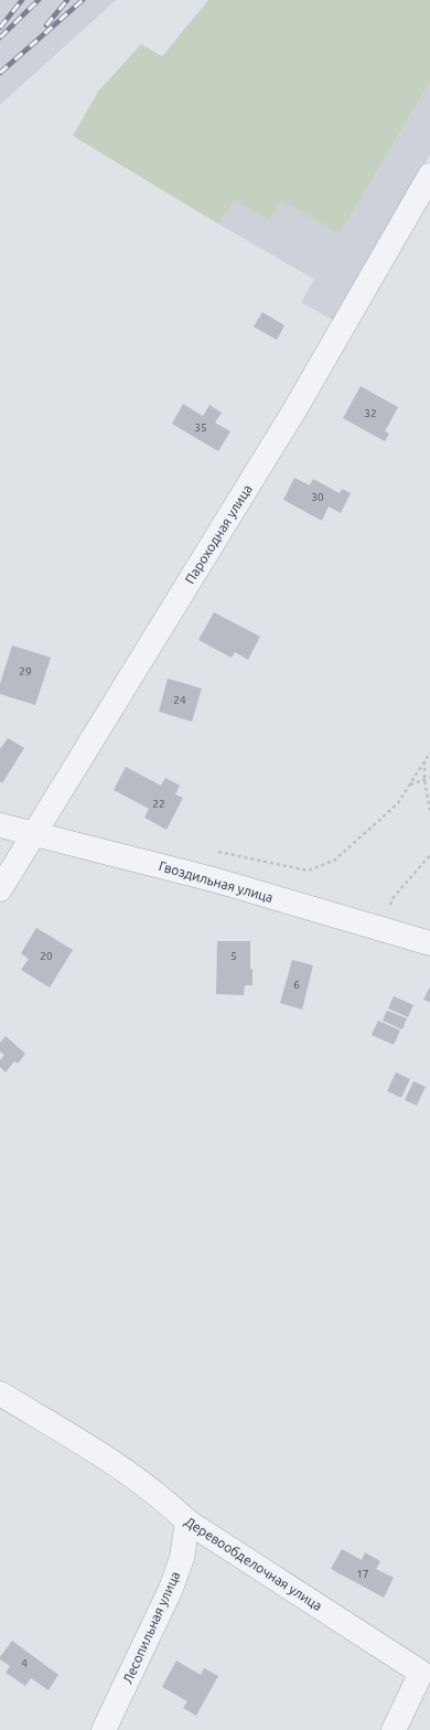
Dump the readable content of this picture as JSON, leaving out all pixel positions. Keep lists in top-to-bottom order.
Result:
{
  "streets": {
    "street": [
      "Пароходная улица",
      "Гвоздильная улица",
      "Деревообделочная улица",
      "Лесопильная улица"
    ]
  },
  "crossings": [
    ["Пароходная улица", "Гвоздильная улица"],
    ["Деревообделочная улица", "Лесопильная улица"]
  ],
  "house_numbers": [
    "32",
    "35",
    "30",
    "29",
    "24",
    "22",
    "20",
    "5",
    "6",
    "17",
    "4"
  ]
}
